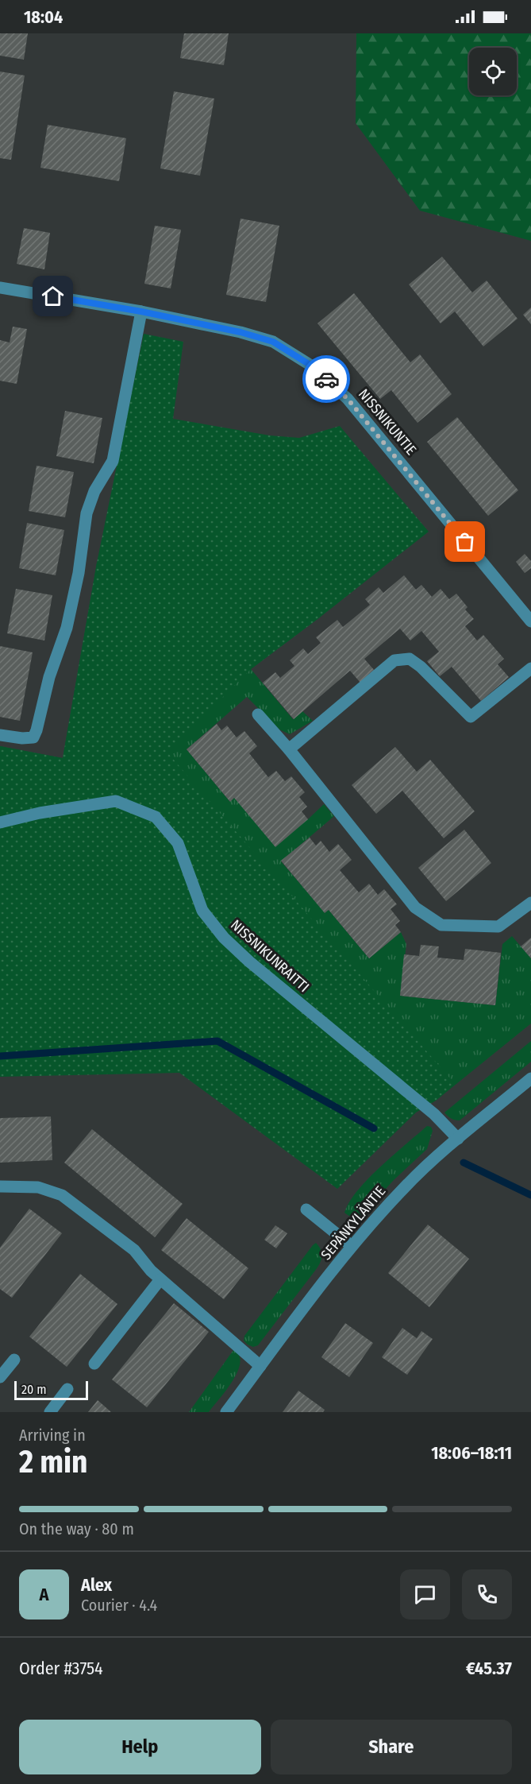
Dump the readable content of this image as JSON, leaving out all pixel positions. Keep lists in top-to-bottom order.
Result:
{
  "streets": {
    "street": ["NISSNIKUNTIE", "NISSNIKUNRAITTI", "SEPÄNKYLÄNTIE"]
  },
  "crossings": [
    ["NISSNIKUNRAITTI", "SEPÄNKYLÄNTIE"]
  ],
  "scale_bar": "20 m",
  "page": {
    "status": "18:04",
    "scale": "20 m",
    "heading": ["2 min", "Arriving in", "18:06–18:11"],
    "panel": [
      "Alex",
      "Courier · 4.4",
      "Order #3754",
      "€45.37"
    ],
    "bar": "On the way · 80 m",
    "round": "A",
    "buttons": ["Help", "Share"]
  }
}
